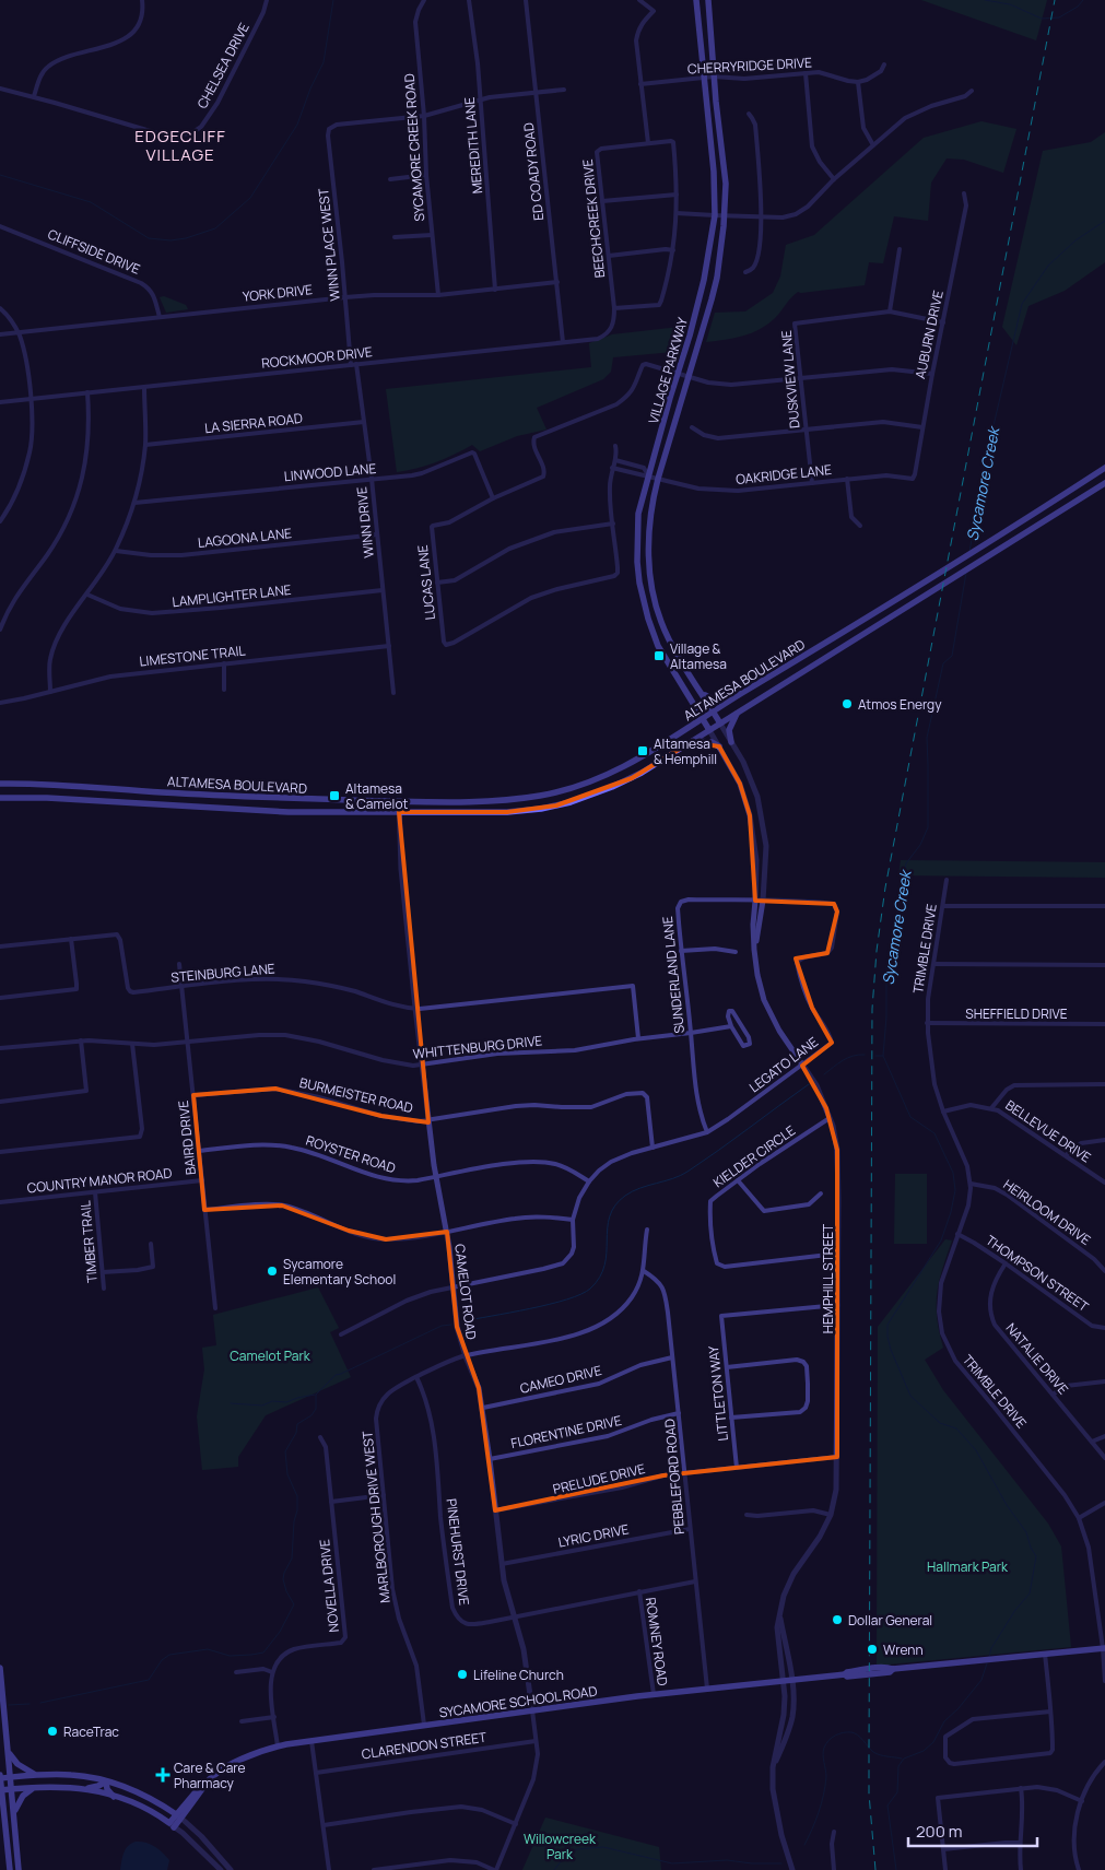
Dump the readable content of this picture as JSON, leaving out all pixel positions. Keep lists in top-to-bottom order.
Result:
{
  "streets": {
    "main road": ["VILLAGE PARKWAY", "ALTAMESA BOULEVARD", "SYCAMORE SCHOOL ROAD"],
    "street": [
      "CHELSEA DRIVE",
      "CHERRYRIDGE DRIVE",
      "MEREDITH LANE",
      "SYCAMORE CREEK ROAD",
      "ED COADY ROAD",
      "BEECHCREEK DRIVE",
      "WINN PLACE WEST",
      "CLIFFSIDE DRIVE",
      "YORK DRIVE",
      "AUBURN DRIVE",
      "ROCKMOOR DRIVE",
      "DUSKVIEW LANE",
      "LA SIERRA ROAD",
      "LINWOOD LANE",
      "OAKRIDGE LANE",
      "WINN DRIVE",
      "LAGOONA LANE",
      "LUCAS LANE",
      "LAMPLIGHTER LANE",
      "LIMESTONE TRAIL",
      "TRIMBLE DRIVE",
      "STEINBURG LANE",
      "SUNDERLAND LANE",
      "SHEFFIELD DRIVE",
      "WHITTENBURG DRIVE",
      "LEGATO LANE",
      "BURMEISTER ROAD",
      "BELLEVUE DRIVE",
      "BAIRD DRIVE",
      "ROYSTER ROAD",
      "KIELDER CIRCLE",
      "COUNTRY MANOR ROAD",
      "HEIRLOOM DRIVE",
      "TIMBER TRAIL",
      "THOMPSON STREET",
      "HEMPHILL STREET",
      "CAMELOT ROAD",
      "NATALIE DRIVE",
      "CAMEO DRIVE",
      "LITTLETON WAY",
      "FLORENTINE DRIVE",
      "PEBBLEFORD ROAD",
      "PRELUDE DRIVE",
      "MARLBOROUGH DRIVE WEST",
      "LYRIC DRIVE",
      "PINEHURST DRIVE",
      "NOVELLA DRIVE",
      "ROMNEY ROAD",
      "CLARENDON STREET"
    ]
  },
  "crossings": [
    ["CHERRYRIDGE DRIVE", "VILLAGE PARKWAY"],
    ["MEREDITH LANE", "YORK DRIVE"],
    ["SYCAMORE CREEK ROAD", "WINN PLACE WEST"],
    ["SYCAMORE CREEK ROAD", "YORK DRIVE"],
    ["ED COADY ROAD", "YORK DRIVE"],
    ["ED COADY ROAD", "ROCKMOOR DRIVE"],
    ["BEECHCREEK DRIVE", "ROCKMOOR DRIVE"],
    ["WINN PLACE WEST", "YORK DRIVE"],
    ["WINN PLACE WEST", "ROCKMOOR DRIVE"],
    ["WINN PLACE WEST", "WINN DRIVE"],
    ["CLIFFSIDE DRIVE", "YORK DRIVE"],
    ["AUBURN DRIVE", "DUSKVIEW LANE"],
    ["AUBURN DRIVE", "OAKRIDGE LANE"],
    ["ROCKMOOR DRIVE", "WINN DRIVE"],
    ["VILLAGE PARKWAY", "OAKRIDGE LANE"],
    ["VILLAGE PARKWAY", "LUCAS LANE"],
    ["VILLAGE PARKWAY", "ALTAMESA BOULEVARD"],
    ["VILLAGE PARKWAY", "HEMPHILL STREET"],
    ["DUSKVIEW LANE", "OAKRIDGE LANE"],
    ["LA SIERRA ROAD", "WINN DRIVE"],
    ["LINWOOD LANE", "WINN DRIVE"],
    ["LINWOOD LANE", "LUCAS LANE"],
    ["WINN DRIVE", "LAGOONA LANE"],
    ["WINN DRIVE", "LAMPLIGHTER LANE"],
    ["WINN DRIVE", "LIMESTONE TRAIL"],
    ["ALTAMESA BOULEVARD", "HEMPHILL STREET"],
    ["ALTAMESA BOULEVARD", "CAMELOT ROAD"],
    ["TRIMBLE DRIVE", "SHEFFIELD DRIVE"],
    ["TRIMBLE DRIVE", "BELLEVUE DRIVE"],
    ["TRIMBLE DRIVE", "HEIRLOOM DRIVE"],
    ["TRIMBLE DRIVE", "THOMPSON STREET"],
    ["TRIMBLE DRIVE", "SYCAMORE SCHOOL ROAD"],
    ["STEINBURG LANE", "WHITTENBURG DRIVE"],
    ["STEINBURG LANE", "BAIRD DRIVE"],
    ["STEINBURG LANE", "CAMELOT ROAD"],
    ["SUNDERLAND LANE", "WHITTENBURG DRIVE"],
    ["SUNDERLAND LANE", "LEGATO LANE"],
    ["SUNDERLAND LANE", "HEMPHILL STREET"],
    ["WHITTENBURG DRIVE", "BAIRD DRIVE"],
    ["WHITTENBURG DRIVE", "CAMELOT ROAD"],
    ["LEGATO LANE", "BURMEISTER ROAD"],
    ["LEGATO LANE", "ROYSTER ROAD"],
    ["LEGATO LANE", "HEMPHILL STREET"],
    ["LEGATO LANE", "CAMELOT ROAD"],
    ["BURMEISTER ROAD", "BAIRD DRIVE"],
    ["BURMEISTER ROAD", "CAMELOT ROAD"],
    ["BAIRD DRIVE", "ROYSTER ROAD"],
    ["BAIRD DRIVE", "COUNTRY MANOR ROAD"],
    ["ROYSTER ROAD", "CAMELOT ROAD"],
    ["KIELDER CIRCLE", "HEMPHILL STREET"],
    ["COUNTRY MANOR ROAD", "TIMBER TRAIL"],
    ["THOMPSON STREET", "NATALIE DRIVE"],
    ["HEMPHILL STREET", "LITTLETON WAY"],
    ["HEMPHILL STREET", "PRELUDE DRIVE"],
    ["HEMPHILL STREET", "SYCAMORE SCHOOL ROAD"],
    ["CAMELOT ROAD", "CAMEO DRIVE"],
    ["CAMELOT ROAD", "FLORENTINE DRIVE"],
    ["CAMELOT ROAD", "PRELUDE DRIVE"],
    ["CAMELOT ROAD", "MARLBOROUGH DRIVE WEST"],
    ["CAMELOT ROAD", "LYRIC DRIVE"],
    ["CAMELOT ROAD", "PINEHURST DRIVE"],
    ["CAMELOT ROAD", "SYCAMORE SCHOOL ROAD"],
    ["CAMELOT ROAD", "CLARENDON STREET"],
    ["CAMEO DRIVE", "PEBBLEFORD ROAD"],
    ["LITTLETON WAY", "PRELUDE DRIVE"],
    ["FLORENTINE DRIVE", "PEBBLEFORD ROAD"],
    ["PEBBLEFORD ROAD", "PRELUDE DRIVE"],
    ["PEBBLEFORD ROAD", "MARLBOROUGH DRIVE WEST"],
    ["PEBBLEFORD ROAD", "LYRIC DRIVE"],
    ["PEBBLEFORD ROAD", "PINEHURST DRIVE"],
    ["PEBBLEFORD ROAD", "SYCAMORE SCHOOL ROAD"],
    ["MARLBOROUGH DRIVE WEST", "PINEHURST DRIVE"],
    ["MARLBOROUGH DRIVE WEST", "SYCAMORE SCHOOL ROAD"],
    ["PINEHURST DRIVE", "ROMNEY ROAD"],
    ["ROMNEY ROAD", "SYCAMORE SCHOOL ROAD"]
  ],
  "districts": ["EDGECLIFF VILLAGE"],
  "water": ["Sycamore Creek"],
  "parks": ["Camelot Park", "Hallmark Park", "Willowcreek Park"],
  "places": {
    "transit": ["Village & Altamesa", "Altamesa & Hemphill", "Altamesa & Camelot"],
    "other": [
      "Atmos Energy",
      "Sycamore Elementary School",
      "Dollar General",
      "Wrenn",
      "Lifeline Church",
      "RaceTrac"
    ],
    "health": ["Care & Care Pharmacy"]
  },
  "scale_bar": "200 m"
}
